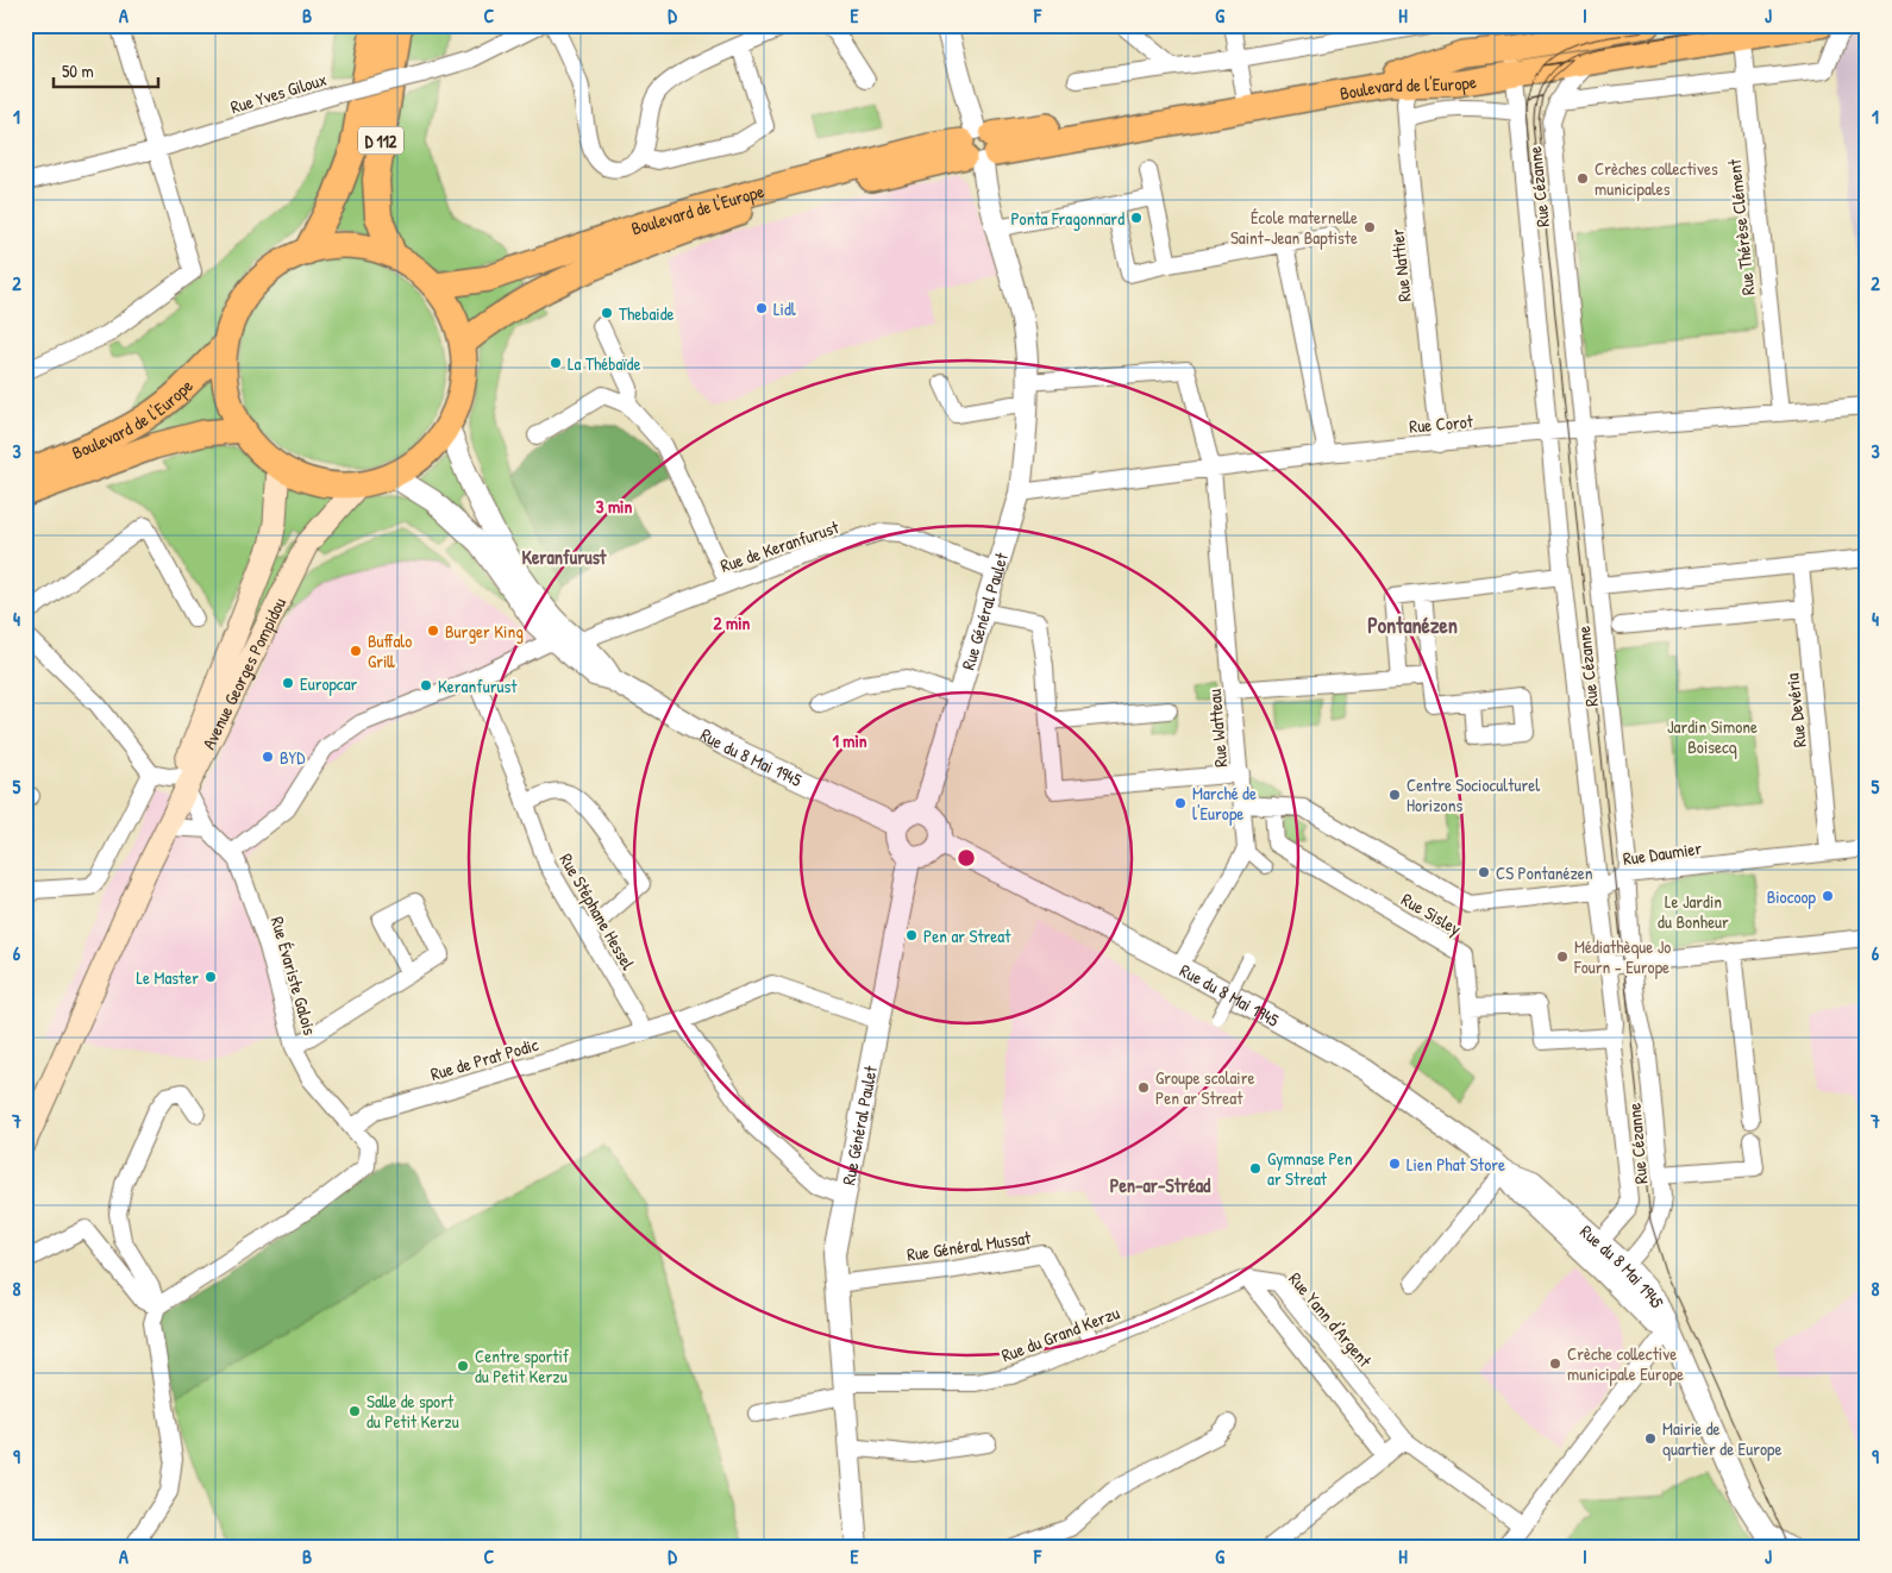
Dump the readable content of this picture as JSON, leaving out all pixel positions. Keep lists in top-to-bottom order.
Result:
{
  "streets": {
    "highway": ["D 112"],
    "main road": ["Boulevard de l'Europe", "Avenue Georges Pompidou"],
    "street": [
      "Rue Yves Giloux",
      "Rue Cézanne",
      "Rue Thérèse Clément",
      "Rue Nattier",
      "Rue Corot",
      "Rue de Keranfurust",
      "Rue Général Paulet",
      "Rue Devéria",
      "Rue Watteau",
      "Rue du 8 Mai 1945",
      "Rue Daumier",
      "Rue Stéphane Hessel",
      "Rue Sisley",
      "Rue Évariste Galois",
      "Rue de Prat Podic",
      "Rue Général Mussat",
      "Rue Yann d'Argent",
      "Rue du Grand Kerzu"
    ]
  },
  "crossings": [
    ["Boulevard de l'Europe", "Rue Cézanne"],
    ["Boulevard de l'Europe", "Rue Thérèse Clément"],
    ["Boulevard de l'Europe", "Rue Nattier"],
    ["Boulevard de l'Europe", "Rue Général Paulet"],
    ["Rue Cézanne", "Rue Corot"],
    ["Rue Cézanne", "Rue du 8 Mai 1945"],
    ["Rue Cézanne", "Rue Daumier"],
    ["Rue Thérèse Clément", "Rue Corot"],
    ["Rue Nattier", "Rue Corot"],
    ["Rue Corot", "Rue Général Paulet"],
    ["Rue Corot", "Rue Watteau"],
    ["Rue de Keranfurust", "Rue Général Paulet"],
    ["Rue de Keranfurust", "Rue du 8 Mai 1945"],
    ["Rue Général Paulet", "Rue Watteau"],
    ["Rue Général Paulet", "Rue du 8 Mai 1945"],
    ["Rue Général Paulet", "Rue de Prat Podic"],
    ["Rue Général Paulet", "Rue Général Mussat"],
    ["Rue Général Paulet", "Rue du Grand Kerzu"],
    ["Avenue Georges Pompidou", "Rue Évariste Galois"],
    ["Rue Devéria", "Rue Daumier"],
    ["Rue Watteau", "Rue Daumier"],
    ["Rue Daumier", "Rue Sisley"],
    ["Rue Stéphane Hessel", "Rue de Prat Podic"],
    ["Rue Évariste Galois", "Rue de Prat Podic"],
    ["Rue Général Mussat", "Rue du Grand Kerzu"],
    ["Rue Yann d'Argent", "Rue du Grand Kerzu"]
  ],
  "districts": ["Keranfurust", "Pontanézen", "Pen-ar-Stréad"],
  "parks": ["Jardin Simone Boisecq", "Le Jardin du Bonheur"],
  "places": [
    "Crèches collectives municipales",
    "Ponta Fragonnard",
    "École maternelle Saint-Jean Baptiste",
    "Lidl",
    "Thebaide",
    "La Thébaïde",
    "Burger King",
    "Buffalo Grill",
    "Europcar",
    "Keranfurust",
    "BYD",
    "Centre Socioculturel Horizons",
    "Marché de l'Europe",
    "CS Pontanézen",
    "Biocoop",
    "Pen ar Streat",
    "Médiathèque Jo Fourn - Europe",
    "Le Master",
    "Groupe scolaire Pen ar Streat",
    "Lien Phat Store",
    "Gymnase Pen ar Streat",
    "Crèche collective municipale Europe",
    "Centre sportif du Petit Kerzu",
    "Salle de sport du Petit Kerzu",
    "Mairie de quartier de Europe"
  ],
  "scale_bar": "50 m",
  "grid": {
    "columns": [
      "A",
      "B",
      "C",
      "D",
      "E",
      "F",
      "G",
      "H",
      "I",
      "J"
    ],
    "rows": [
      "1",
      "2",
      "3",
      "4",
      "5",
      "6",
      "7",
      "8",
      "9"
    ]
  },
  "rings": ["3 min", "2 min", "1 min"]
}
